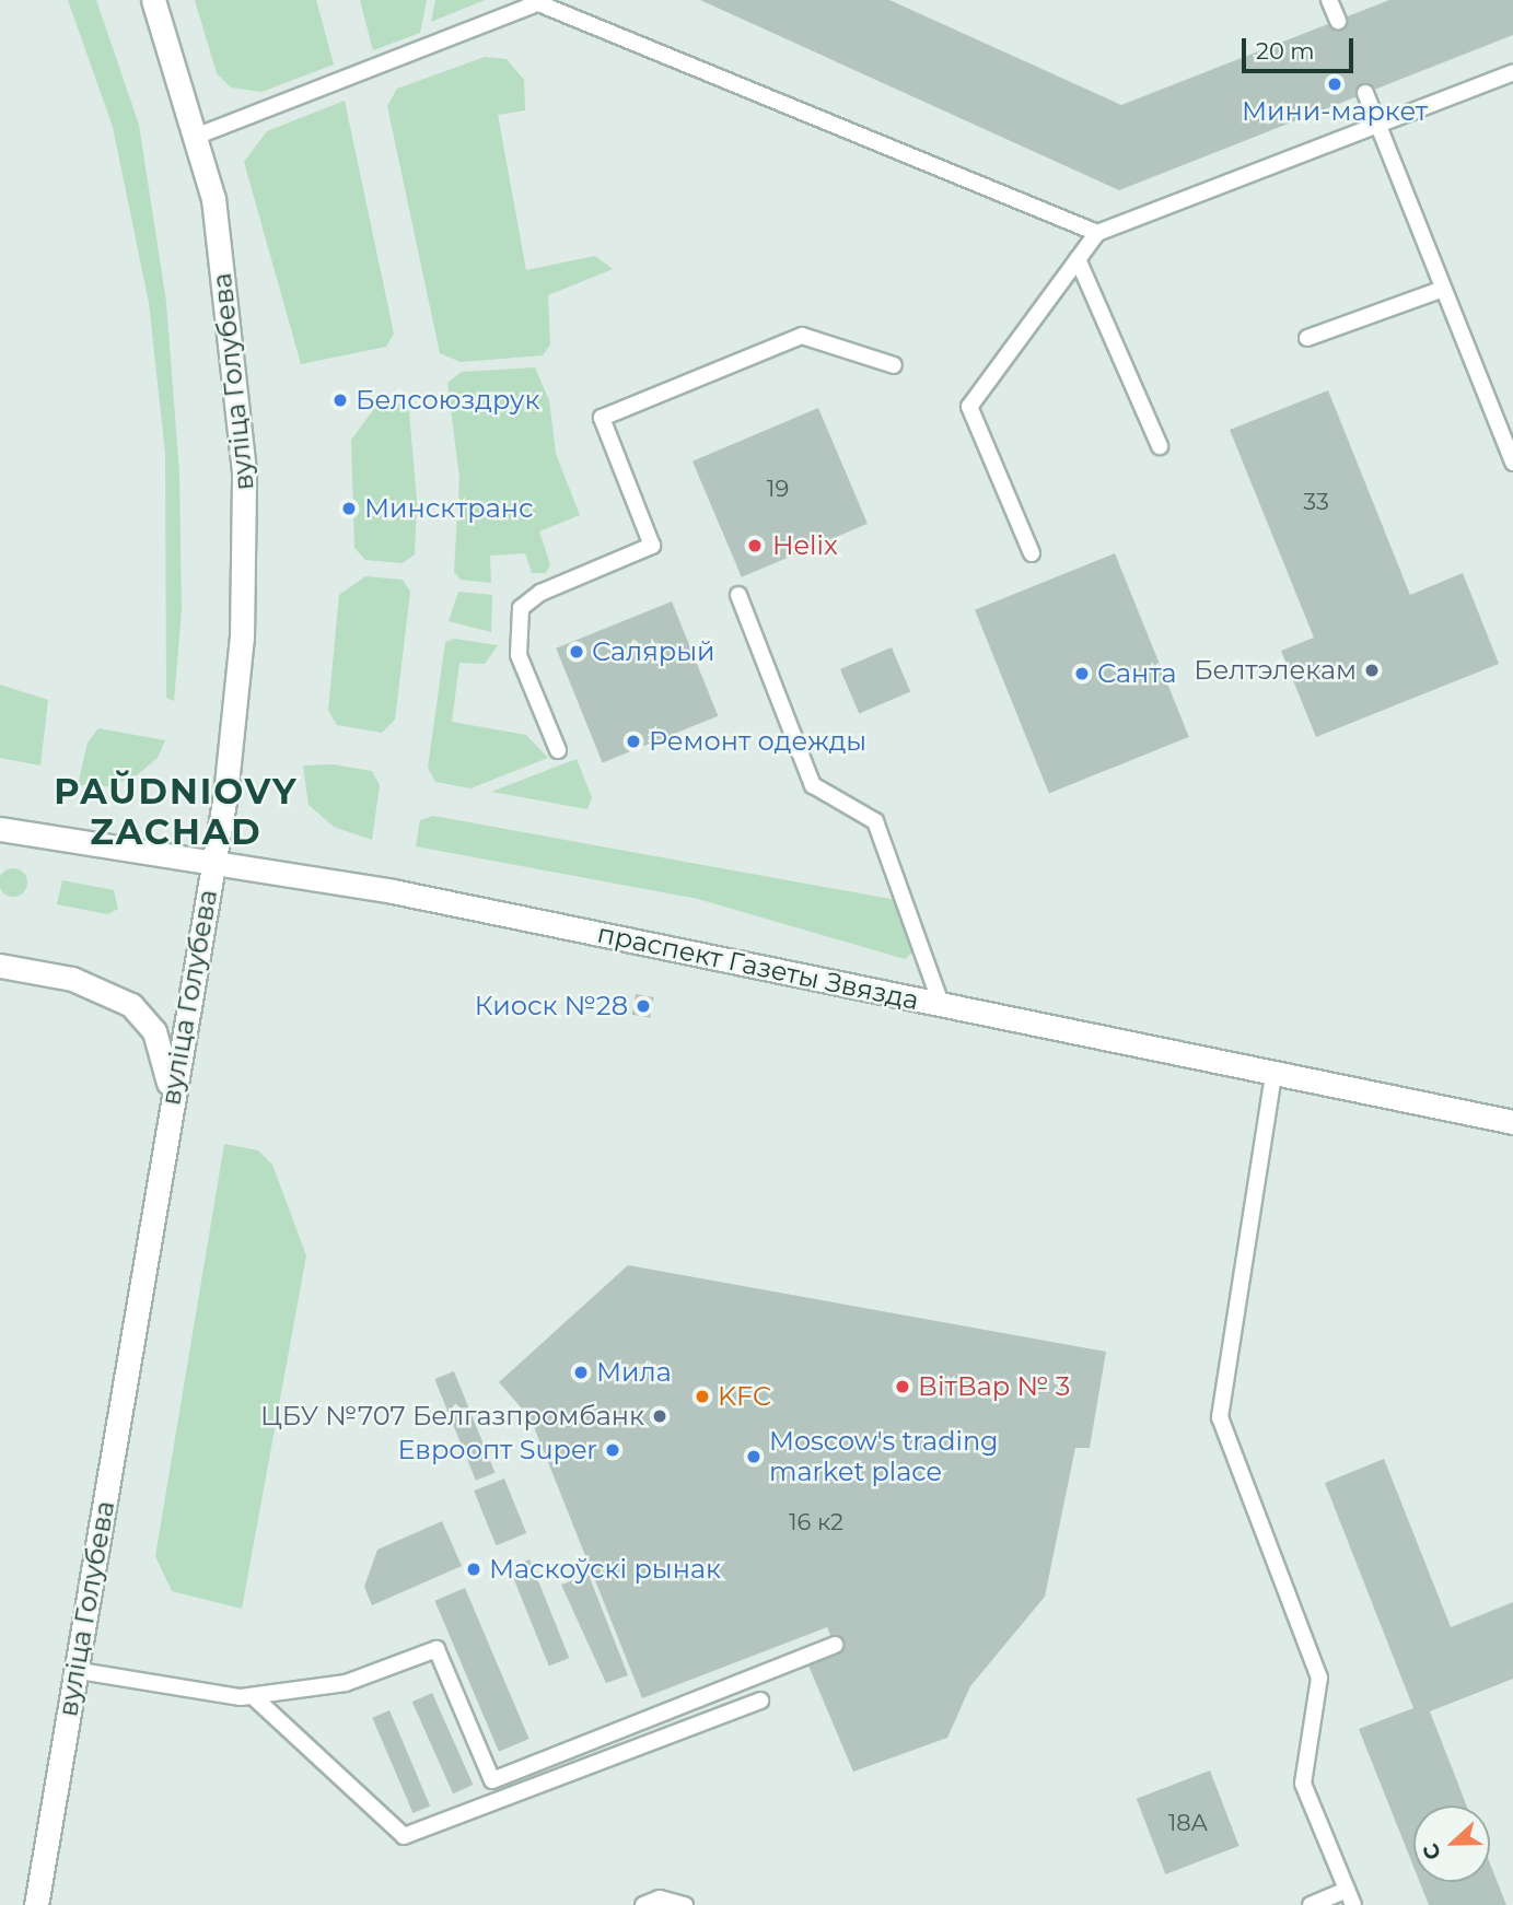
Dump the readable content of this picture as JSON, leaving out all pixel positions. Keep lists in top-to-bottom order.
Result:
{
  "streets": {
    "main road": ["вуліца Голубева", "праспект Газеты Звязда"]
  },
  "crossings": [
    ["вуліца Голубева", "праспект Газеты Звязда"]
  ],
  "districts": ["PAŬDNIOVY ZACHAD"],
  "places": [
    "Мини-маркет",
    "Белсоюздрук",
    "Минсктранс",
    "Helix",
    "Салярый",
    "Белтэлекам",
    "Санта",
    "Ремонт одежды",
    "Киоск №28",
    "Мила",
    "ВітВар № 3",
    "KFC",
    "ЦБУ №707 Белгазпромбанк",
    "Евроопт Super",
    "Moscow's trading market place",
    "Маскоўскі рынак"
  ],
  "house_numbers": [
    "19",
    "33",
    "16 к2",
    "18А"
  ],
  "scale_bar": "20 m",
  "north": "left"
}
